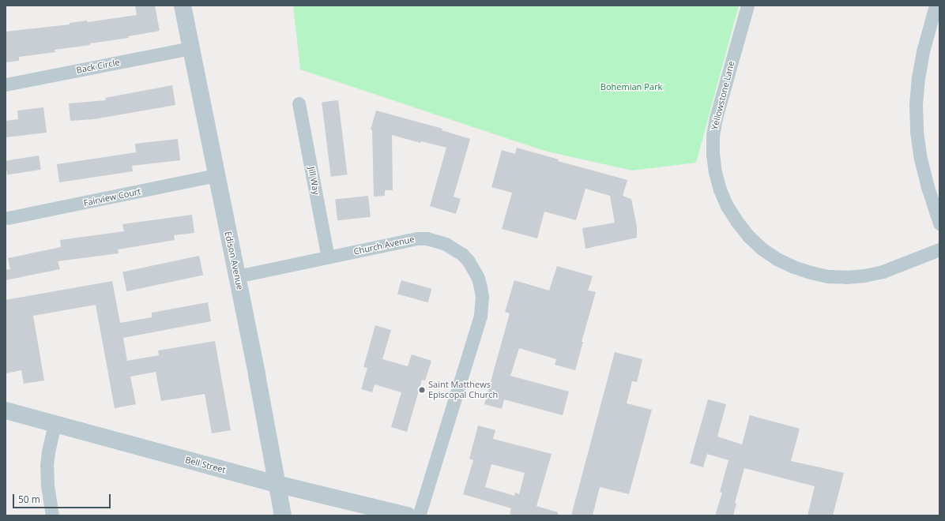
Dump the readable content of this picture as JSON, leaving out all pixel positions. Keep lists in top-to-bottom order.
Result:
{
  "streets": {
    "street": [
      "Back Circle",
      "Yellowstone Lane",
      "Jill Way",
      "Fairview Court",
      "Church Avenue",
      "Edison Avenue",
      "Bell Street"
    ]
  },
  "crossings": [
    ["Back Circle", "Edison Avenue"],
    ["Jill Way", "Church Avenue"],
    ["Fairview Court", "Edison Avenue"],
    ["Church Avenue", "Edison Avenue"],
    ["Edison Avenue", "Bell Street"]
  ],
  "parks": ["Bohemian Park"],
  "places": ["Saint Matthews Episcopal Church"],
  "scale_bar": "50 m"
}
